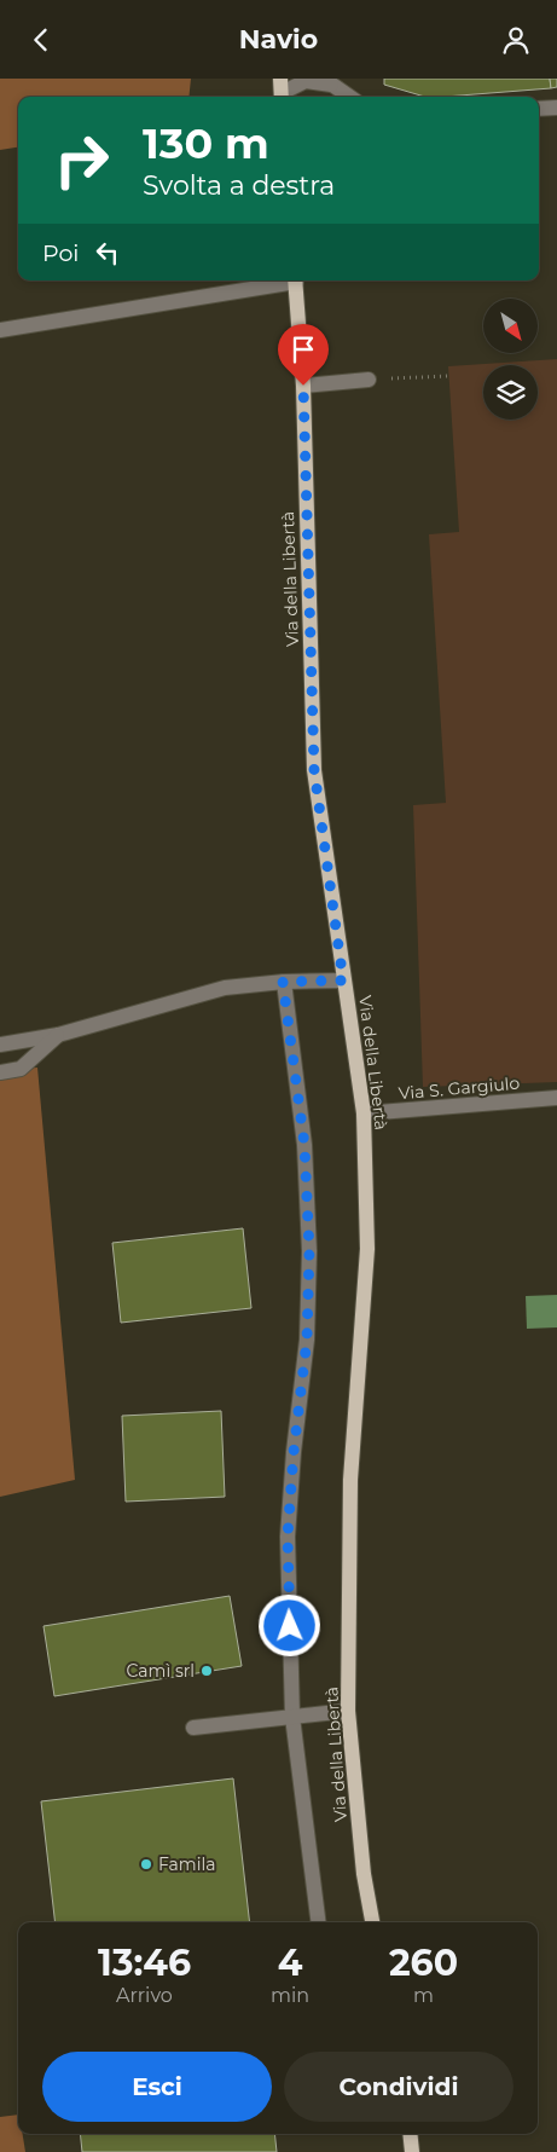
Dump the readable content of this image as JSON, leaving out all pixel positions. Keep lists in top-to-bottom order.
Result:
{
  "streets": {
    "main road": ["Via della Libertà"],
    "street": ["Via S. Gargiulo"]
  },
  "crossings": [
    ["Via della Libertà", "Via S. Gargiulo"]
  ],
  "places": ["Camì srl", "Famila"],
  "north": "bottom right",
  "page": {
    "header": "Navio",
    "turn": ["130 m", "Svolta a destra"],
    "then": "Poi",
    "eta": [
      "13:46",
      "Arrivo",
      "4",
      "min",
      "260",
      "m"
    ],
    "buttons": ["Esci", "Condividi"]
  }
}
